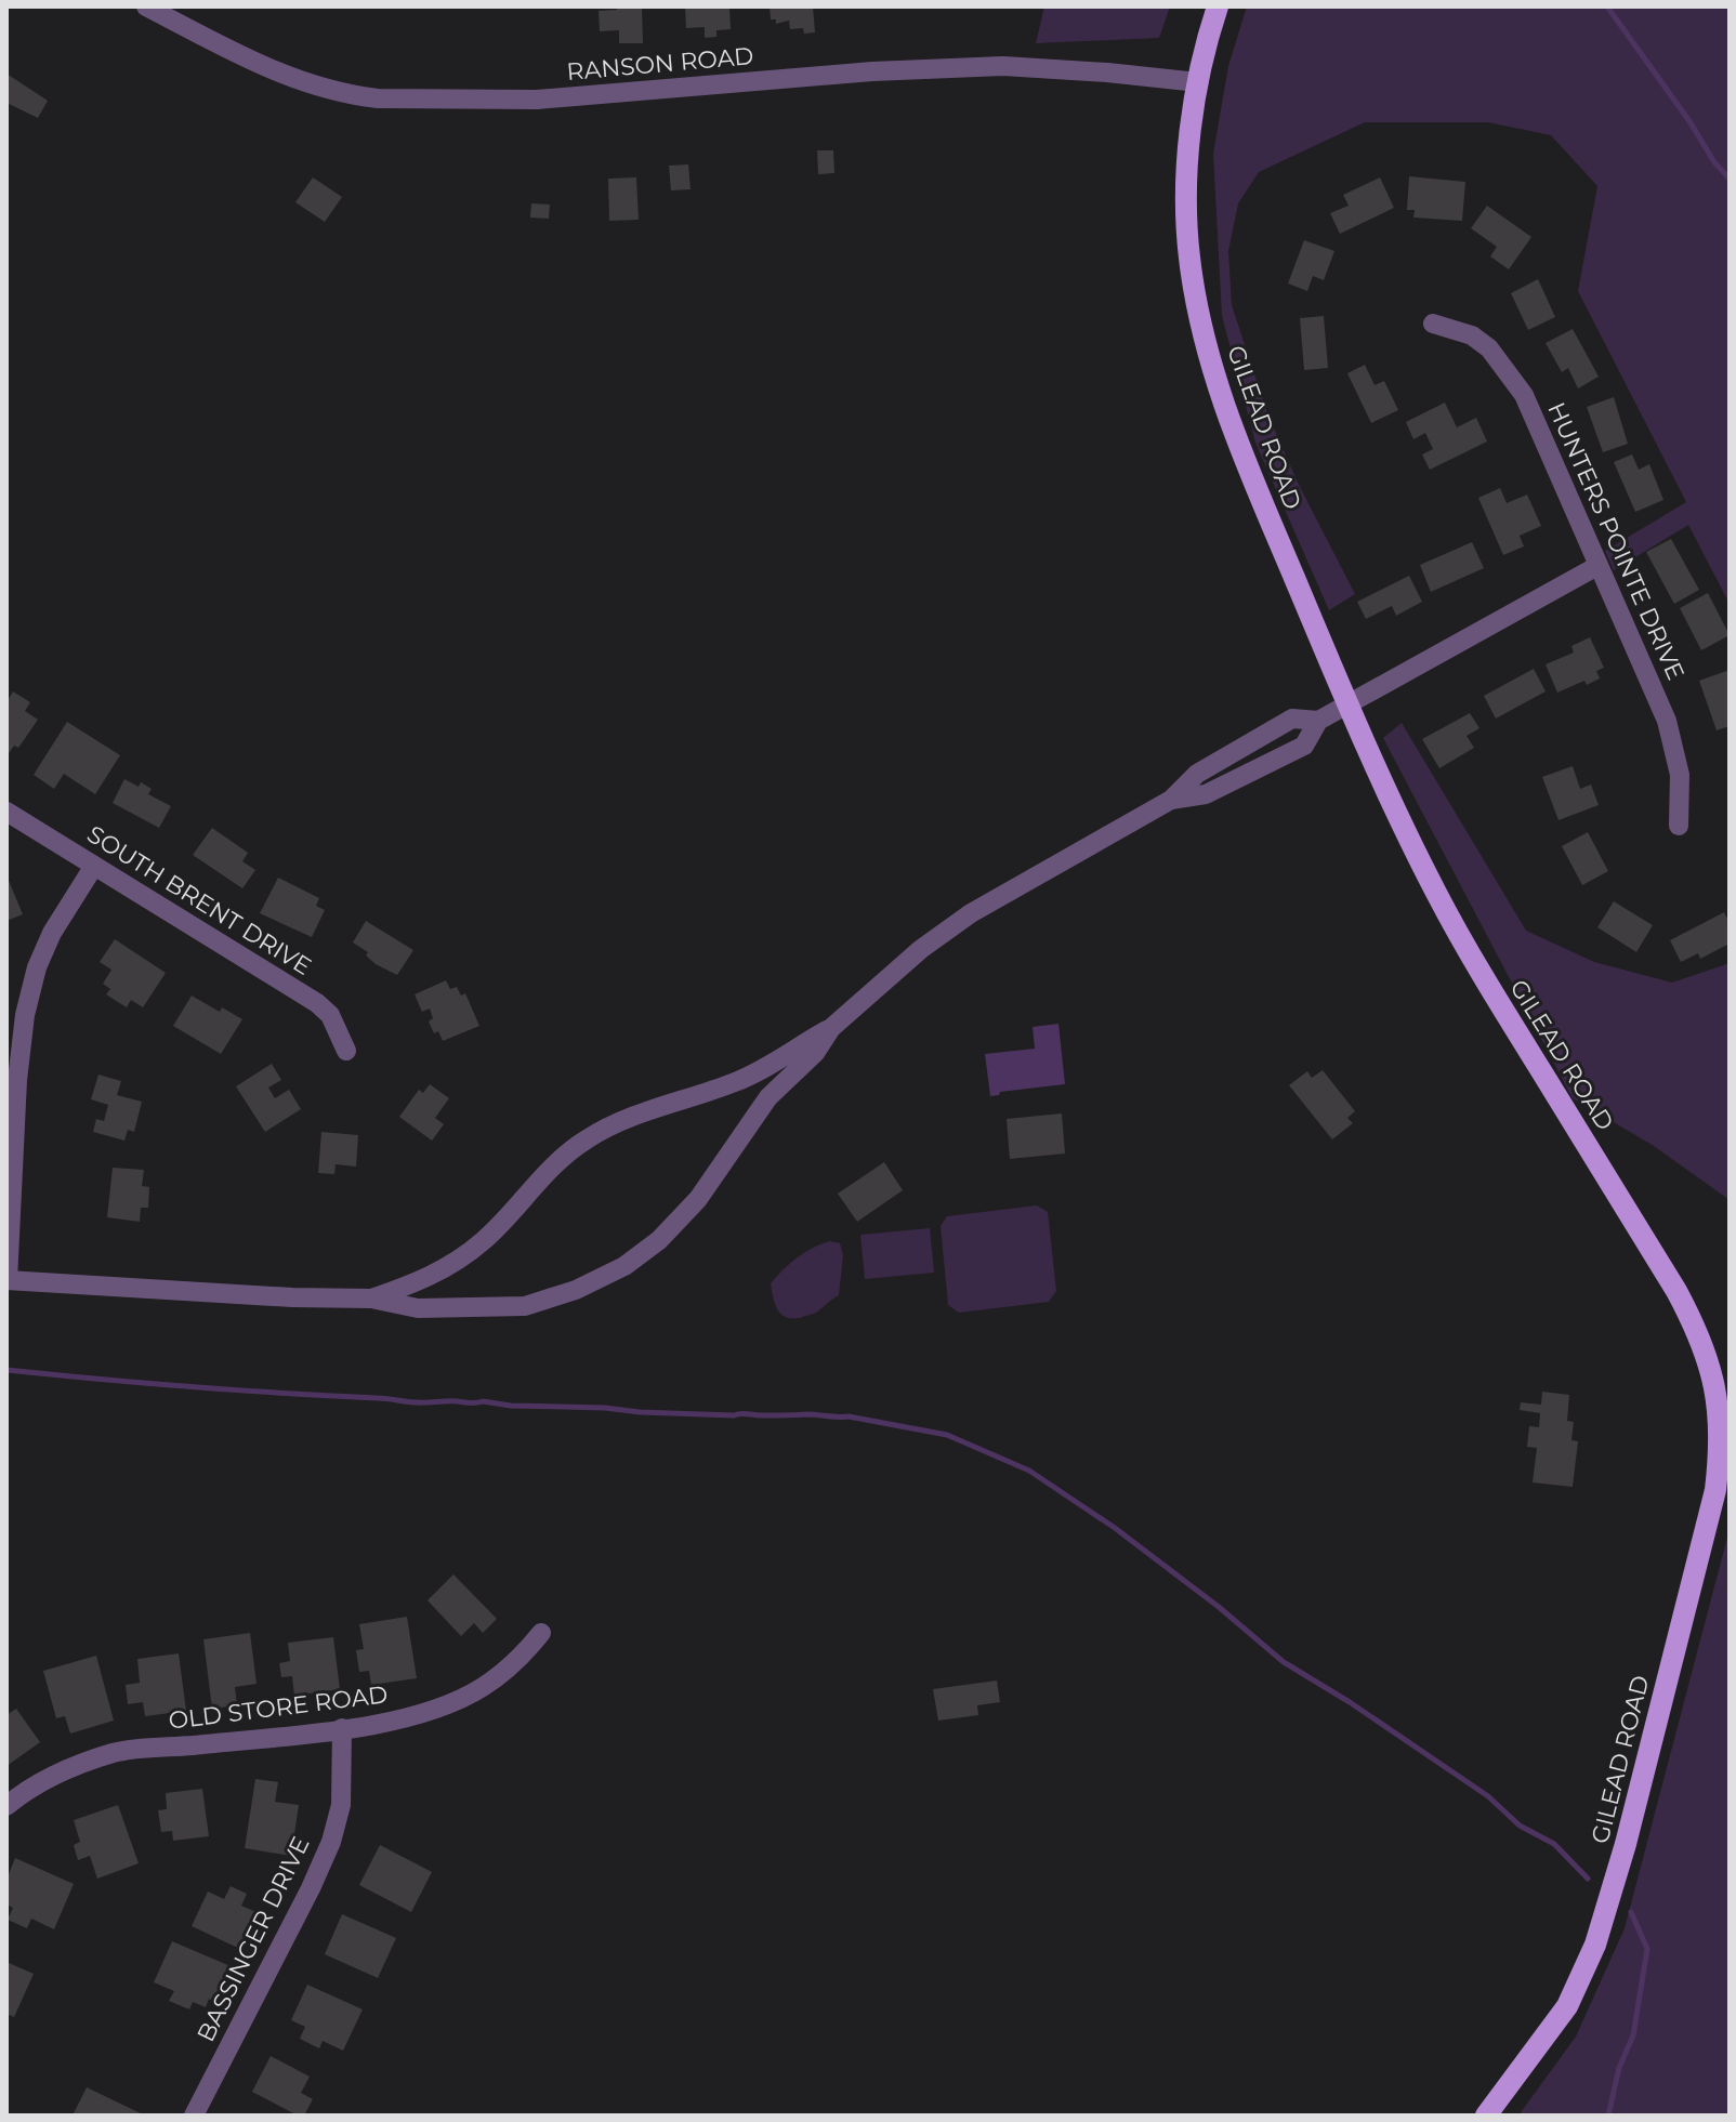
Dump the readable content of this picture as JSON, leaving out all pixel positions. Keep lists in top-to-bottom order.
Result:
{
  "streets": {
    "main road": ["GILEAD ROAD"],
    "street": [
      "RANSON ROAD",
      "HUNTERS POINTE DRIVE",
      "SOUTH BRENT DRIVE",
      "OLD STORE ROAD",
      "BASSINGER DRIVE"
    ]
  },
  "crossings": [
    ["RANSON ROAD", "GILEAD ROAD"],
    ["OLD STORE ROAD", "BASSINGER DRIVE"]
  ]
}
